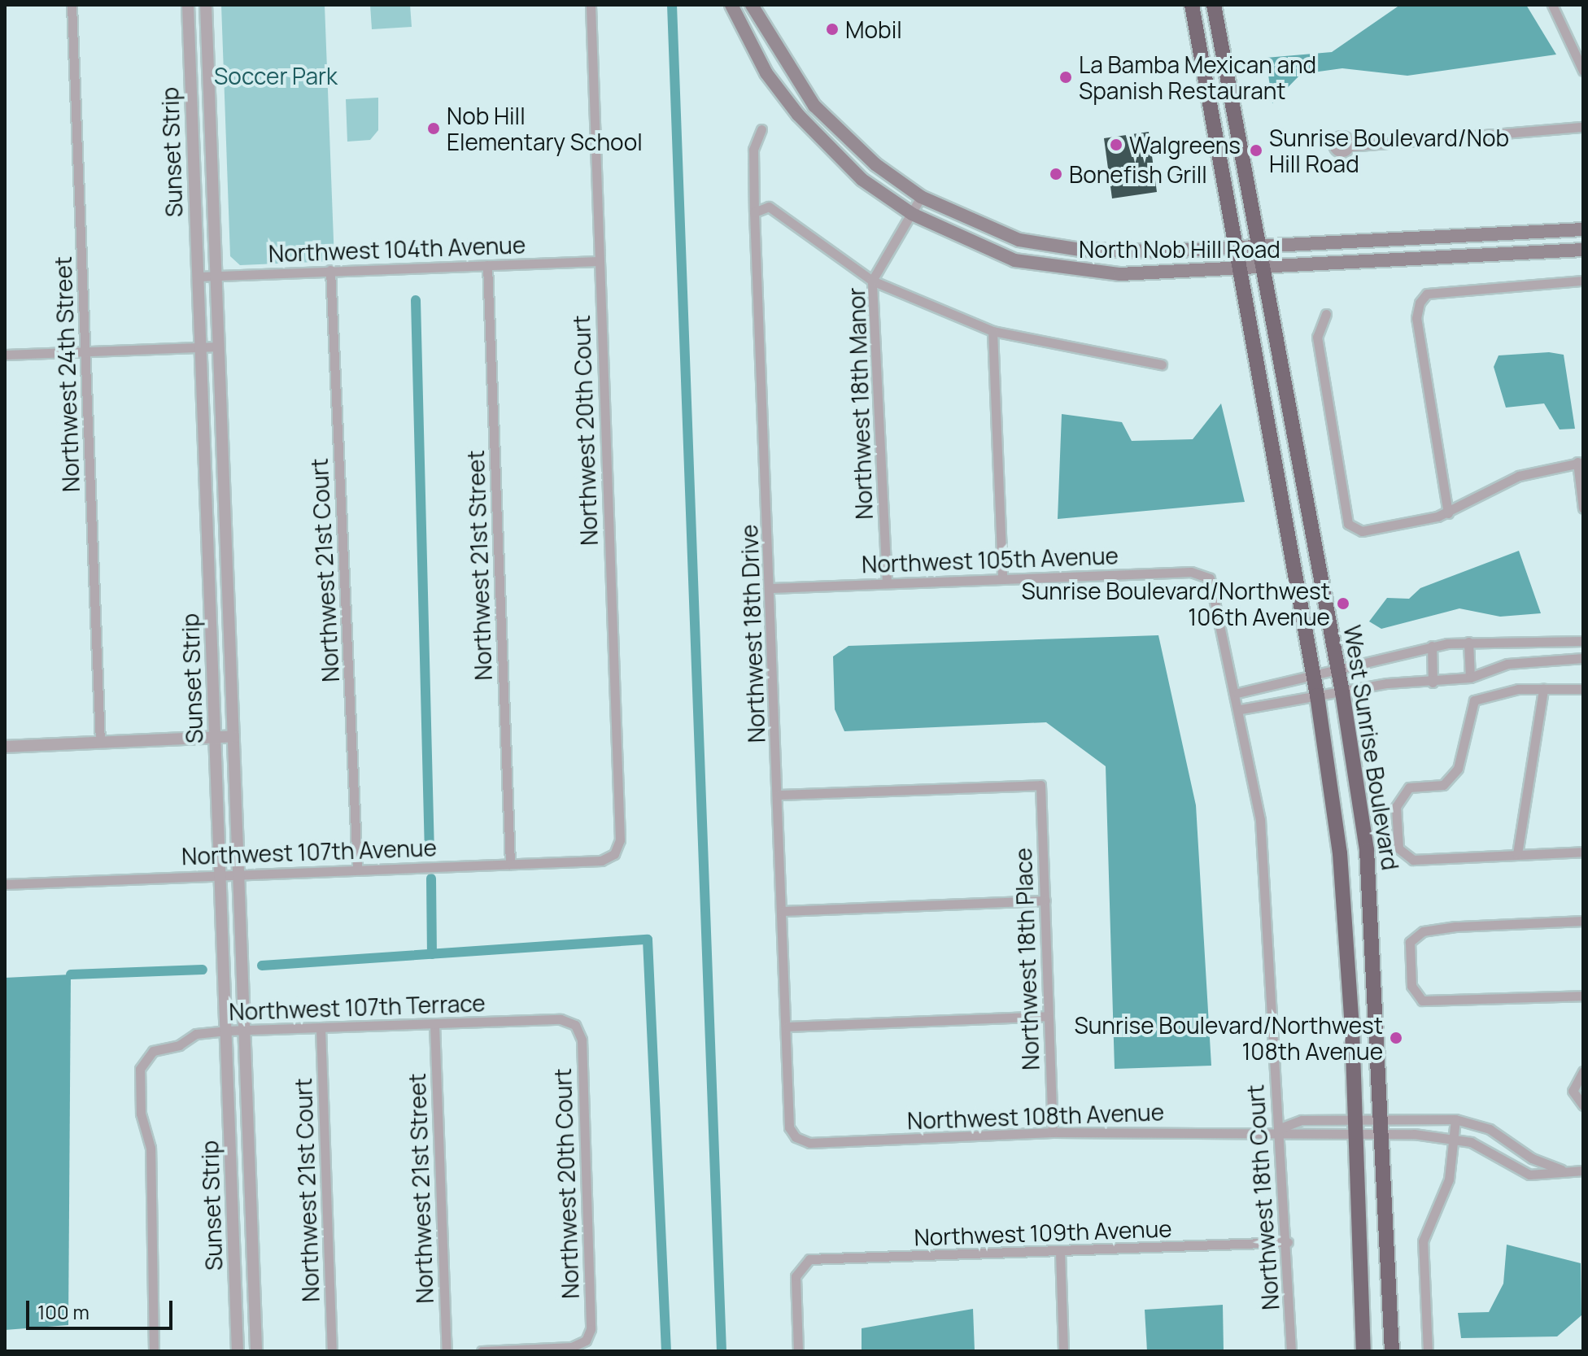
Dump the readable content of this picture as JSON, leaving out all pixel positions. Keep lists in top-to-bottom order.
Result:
{
  "streets": {
    "highway": ["West Sunrise Boulevard"],
    "main road": ["North Nob Hill Road"],
    "street": [
      "Sunset Strip",
      "Northwest 104th Avenue",
      "Northwest 24th Street",
      "Northwest 18th Manor",
      "Northwest 20th Court",
      "Northwest 105th Avenue",
      "Northwest 21st Street",
      "Northwest 21st Court",
      "Northwest 18th Drive",
      "Northwest 107th Avenue",
      "Northwest 18th Place",
      "Northwest 107th Terrace",
      "Northwest 108th Avenue",
      "Northwest 18th Court",
      "Northwest 109th Avenue"
    ]
  },
  "crossings": [
    ["Sunset Strip", "Northwest 104th Avenue"],
    ["Sunset Strip", "Northwest 107th Avenue"],
    ["Sunset Strip", "Northwest 107th Terrace"],
    ["Northwest 104th Avenue", "Northwest 20th Court"],
    ["Northwest 104th Avenue", "Northwest 21st Street"],
    ["Northwest 104th Avenue", "Northwest 21st Court"],
    ["North Nob Hill Road", "Northwest 18th Manor"],
    ["North Nob Hill Road", "West Sunrise Boulevard"],
    ["Northwest 18th Manor", "Northwest 105th Avenue"],
    ["Northwest 20th Court", "Northwest 107th Avenue"],
    ["Northwest 20th Court", "Northwest 107th Terrace"],
    ["Northwest 105th Avenue", "Northwest 18th Drive"],
    ["Northwest 105th Avenue", "Northwest 18th Court"],
    ["Northwest 21st Street", "Northwest 107th Avenue"],
    ["Northwest 21st Street", "Northwest 107th Terrace"],
    ["Northwest 21st Court", "Northwest 107th Avenue"],
    ["Northwest 21st Court", "Northwest 107th Terrace"],
    ["Northwest 18th Drive", "Northwest 18th Place"],
    ["Northwest 18th Drive", "Northwest 108th Avenue"],
    ["West Sunrise Boulevard", "Northwest 108th Avenue"],
    ["Northwest 18th Place", "Northwest 108th Avenue"],
    ["Northwest 108th Avenue", "Northwest 18th Court"],
    ["Northwest 18th Court", "Northwest 109th Avenue"]
  ],
  "parks": ["Soccer Park"],
  "places": [
    "Mobil",
    "La Bamba Mexican and Spanish Restaurant",
    "Nob Hill Elementary School",
    "Walgreens",
    "Sunrise Boulevard/Nob Hill Road",
    "Bonefish Grill",
    "Sunrise Boulevard/Northwest 106th Avenue",
    "Sunrise Boulevard/Northwest 108th Avenue"
  ],
  "scale_bar": "100 m"
}
